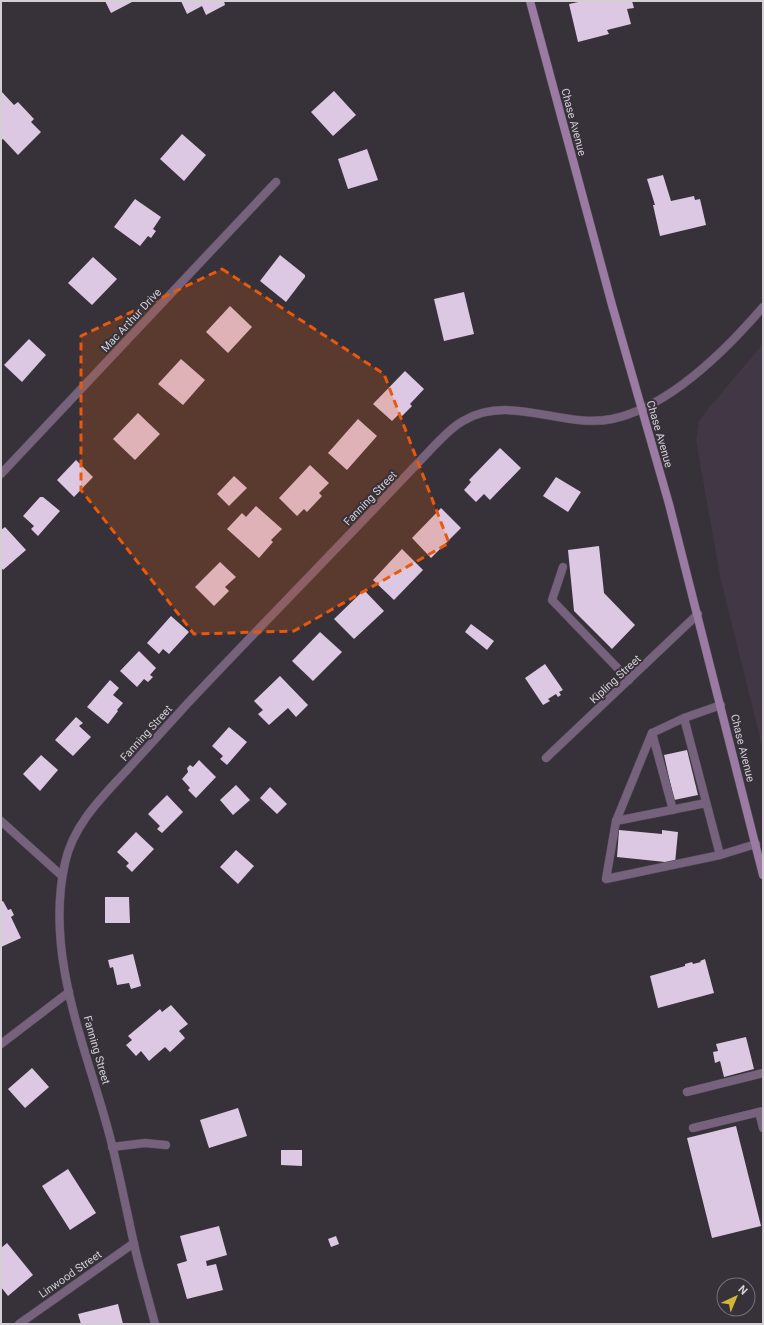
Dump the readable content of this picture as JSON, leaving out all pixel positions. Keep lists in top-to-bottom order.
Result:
{
  "streets": {
    "main road": ["Chase Avenue"],
    "street": [
      "Mac Arthur Drive",
      "Fanning Street",
      "Kipling Street",
      "Linwood Street"
    ]
  },
  "crossings": [
    ["Chase Avenue", "Fanning Street"],
    ["Chase Avenue", "Kipling Street"],
    ["Fanning Street", "Linwood Street"]
  ],
  "north": "top right"
}
